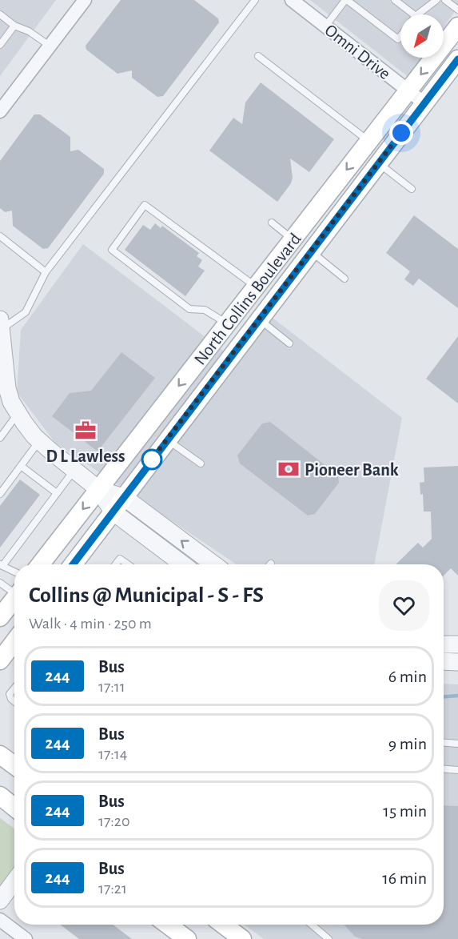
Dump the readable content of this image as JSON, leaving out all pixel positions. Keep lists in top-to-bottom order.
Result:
{
  "streets": {
    "main road": ["North Collins Boulevard"],
    "street": ["Omni Drive"]
  },
  "crossings": [
    ["Omni Drive", "North Collins Boulevard"]
  ],
  "places": {
    "office": ["D L Lawless"],
    "bank": ["Pioneer Bank"]
  },
  "lines": ["bus line 244"],
  "north": "bottom left",
  "page": {
    "heading": ["Collins @ Municipal - S - FS", "Walk · 4 min · 250 m"],
    "list": [
      {
        "mark": "244",
        "name": "Bus",
        "note": "17:11",
        "value": "6 min"
      },
      {
        "mark": "244",
        "name": "Bus",
        "note": "17:14",
        "value": "9 min"
      },
      {
        "mark": "244",
        "name": "Bus",
        "note": "17:20",
        "value": "15 min"
      },
      {
        "mark": "244",
        "name": "Bus",
        "note": "17:21",
        "value": "16 min"
      }
    ]
  }
}
